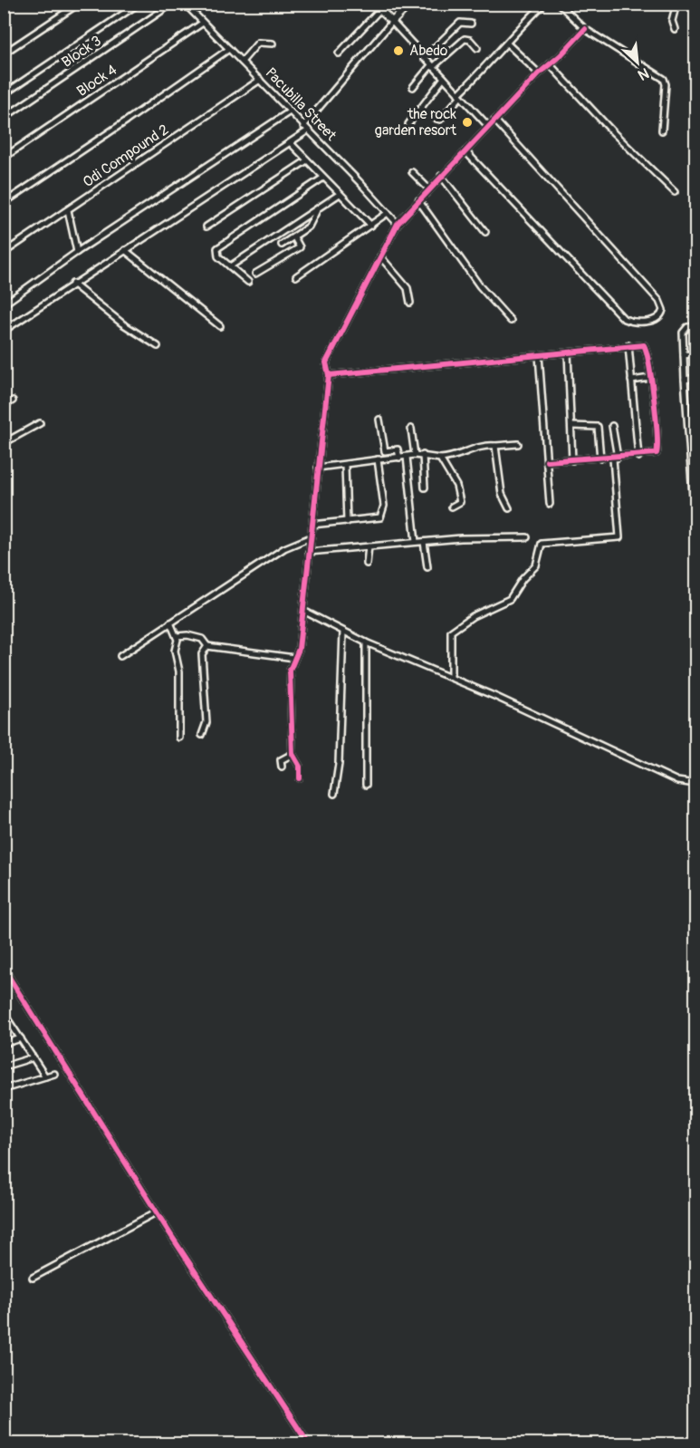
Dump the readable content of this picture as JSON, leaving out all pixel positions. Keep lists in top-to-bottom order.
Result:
{
  "streets": {
    "street": [
      "Block 3",
      "Block 4",
      "Pacubilla Street",
      "Odi Compound 2"
    ]
  },
  "crossings": [
    ["Block 4", "Pacubilla Street"],
    ["Pacubilla Street", "Odi Compound 2"]
  ],
  "places": ["Abedo", "the rock garden resort"],
  "north": "bottom right"
}
